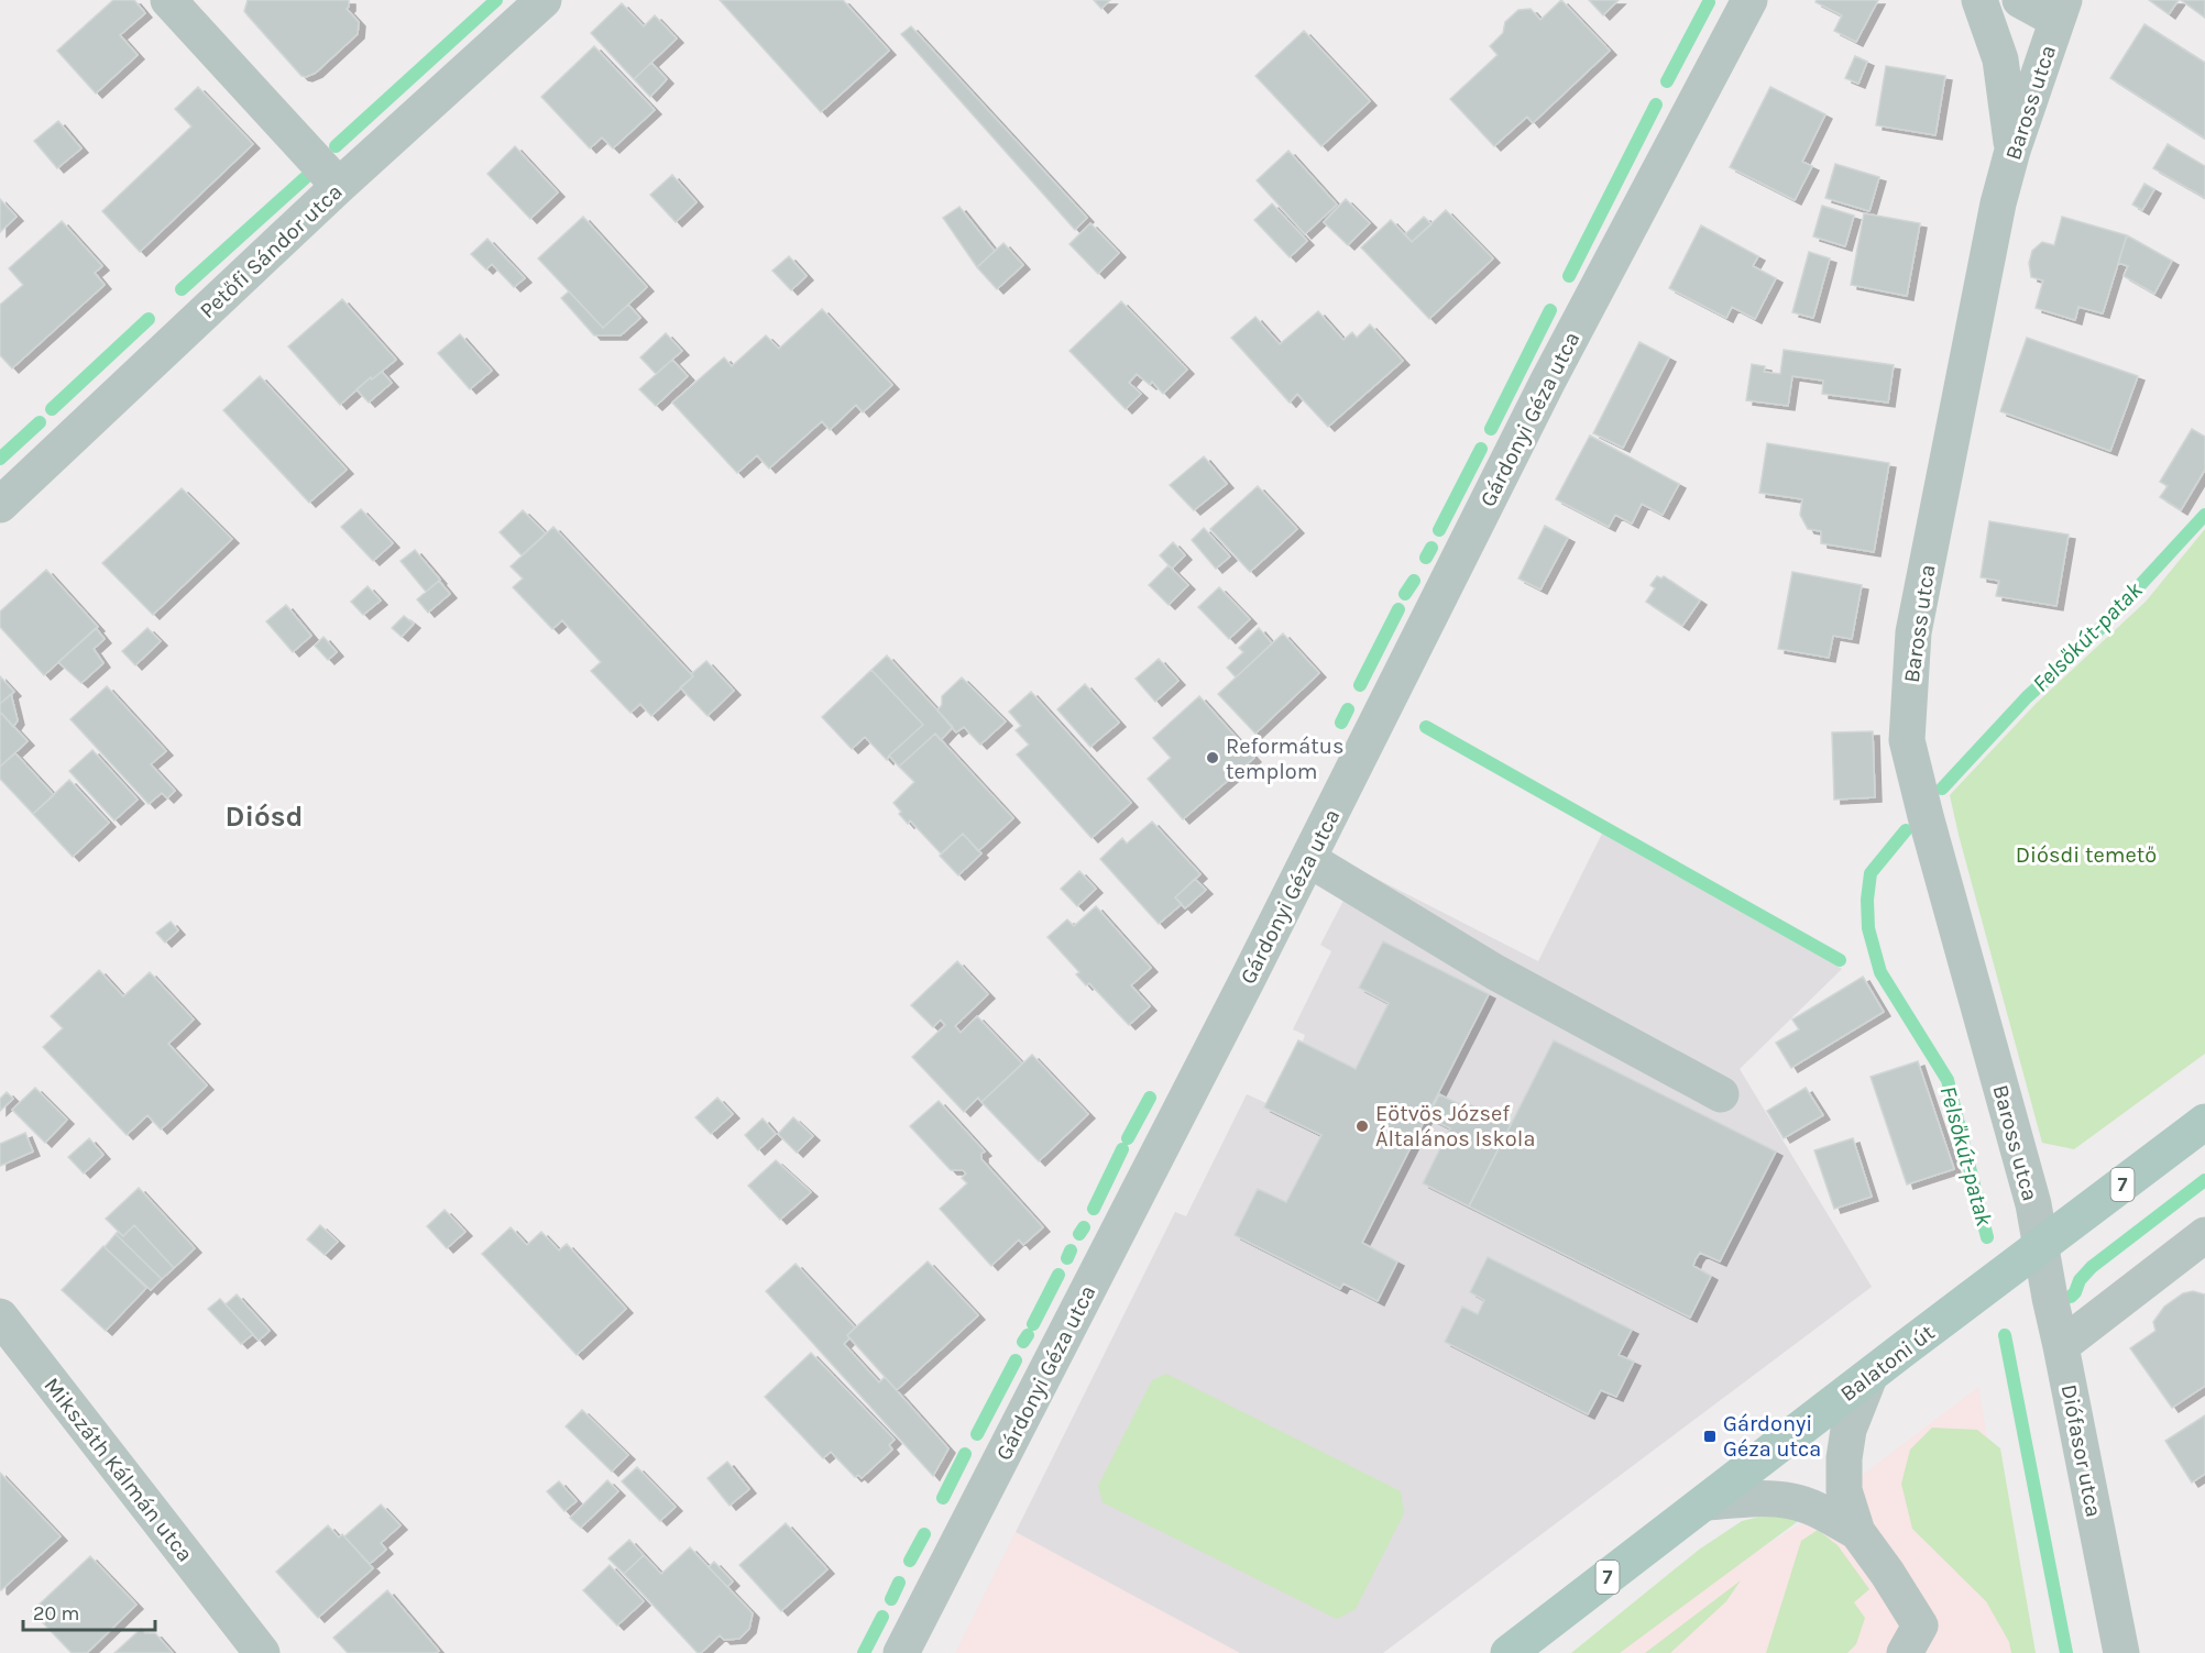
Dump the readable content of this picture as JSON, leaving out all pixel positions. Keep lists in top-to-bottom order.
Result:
{
  "streets": {
    "main road": ["7", "Balatoni út"],
    "street": [
      "Baross utca",
      "Petőfi Sándor utca",
      "Gárdonyi Géza utca",
      "Diófasor utca",
      "Mikszáth Kálmán utca"
    ]
  },
  "crossings": [
    ["Baross utca", "Balatoni út"],
    ["Baross utca", "Diófasor utca"],
    ["Balatoni út", "Diófasor utca"]
  ],
  "districts": ["Diósd"],
  "water": ["Felsőkút-patak"],
  "parks": ["Diósdi temető"],
  "places": {
    "other": ["Református templom", "Eötvös József Általános Iskola"],
    "transit": ["Gárdonyi Géza utca"]
  },
  "scale_bar": "20 m"
}
